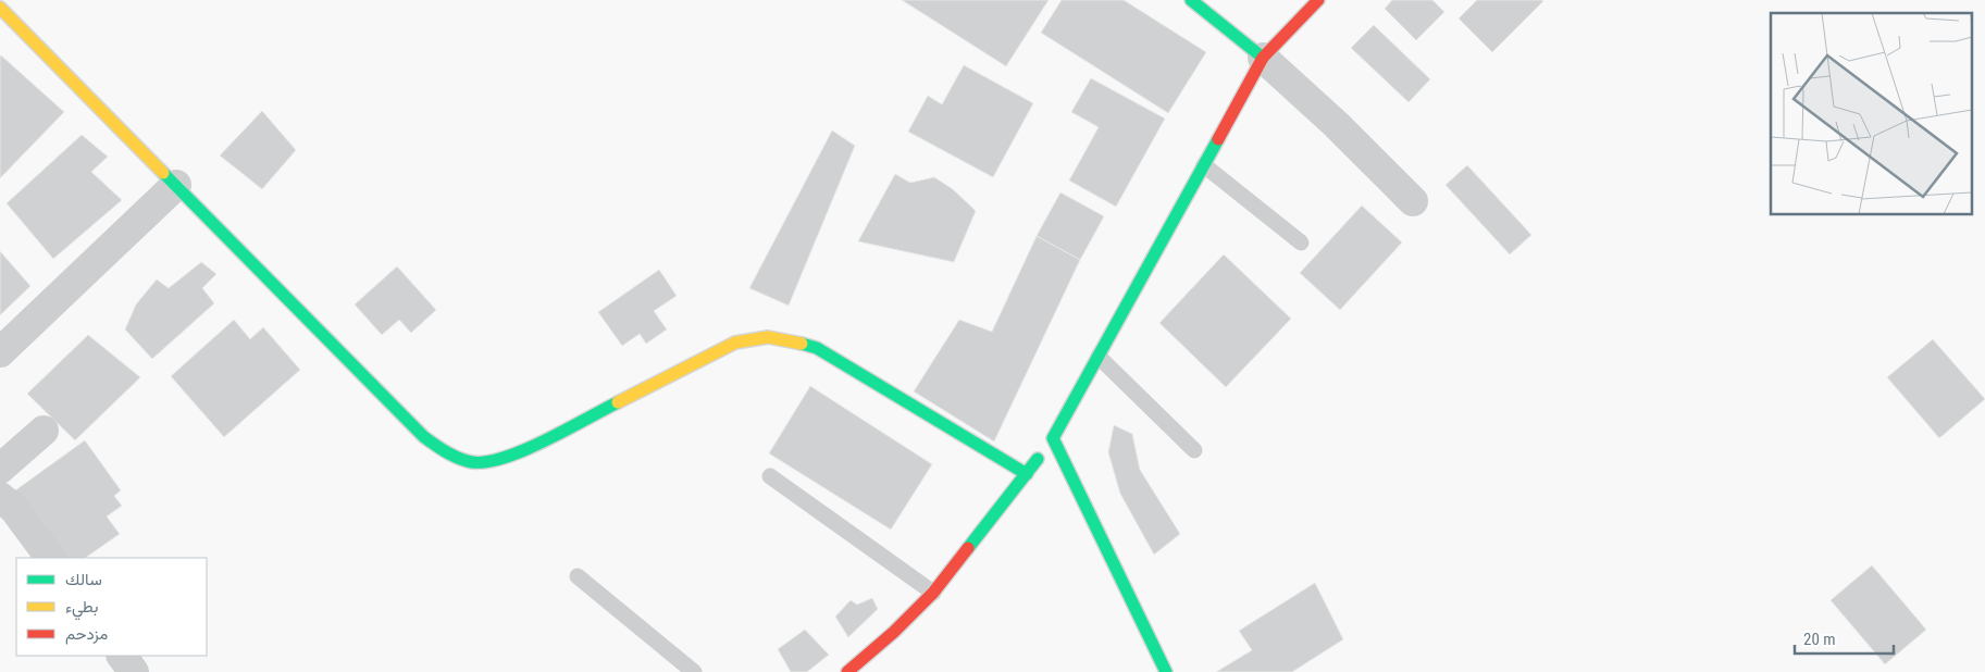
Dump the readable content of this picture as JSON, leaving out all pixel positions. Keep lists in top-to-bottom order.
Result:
{
  "legend": ["سالك", "بطيء", "مزدحم"],
  "scale_bar": "20 m"
}
